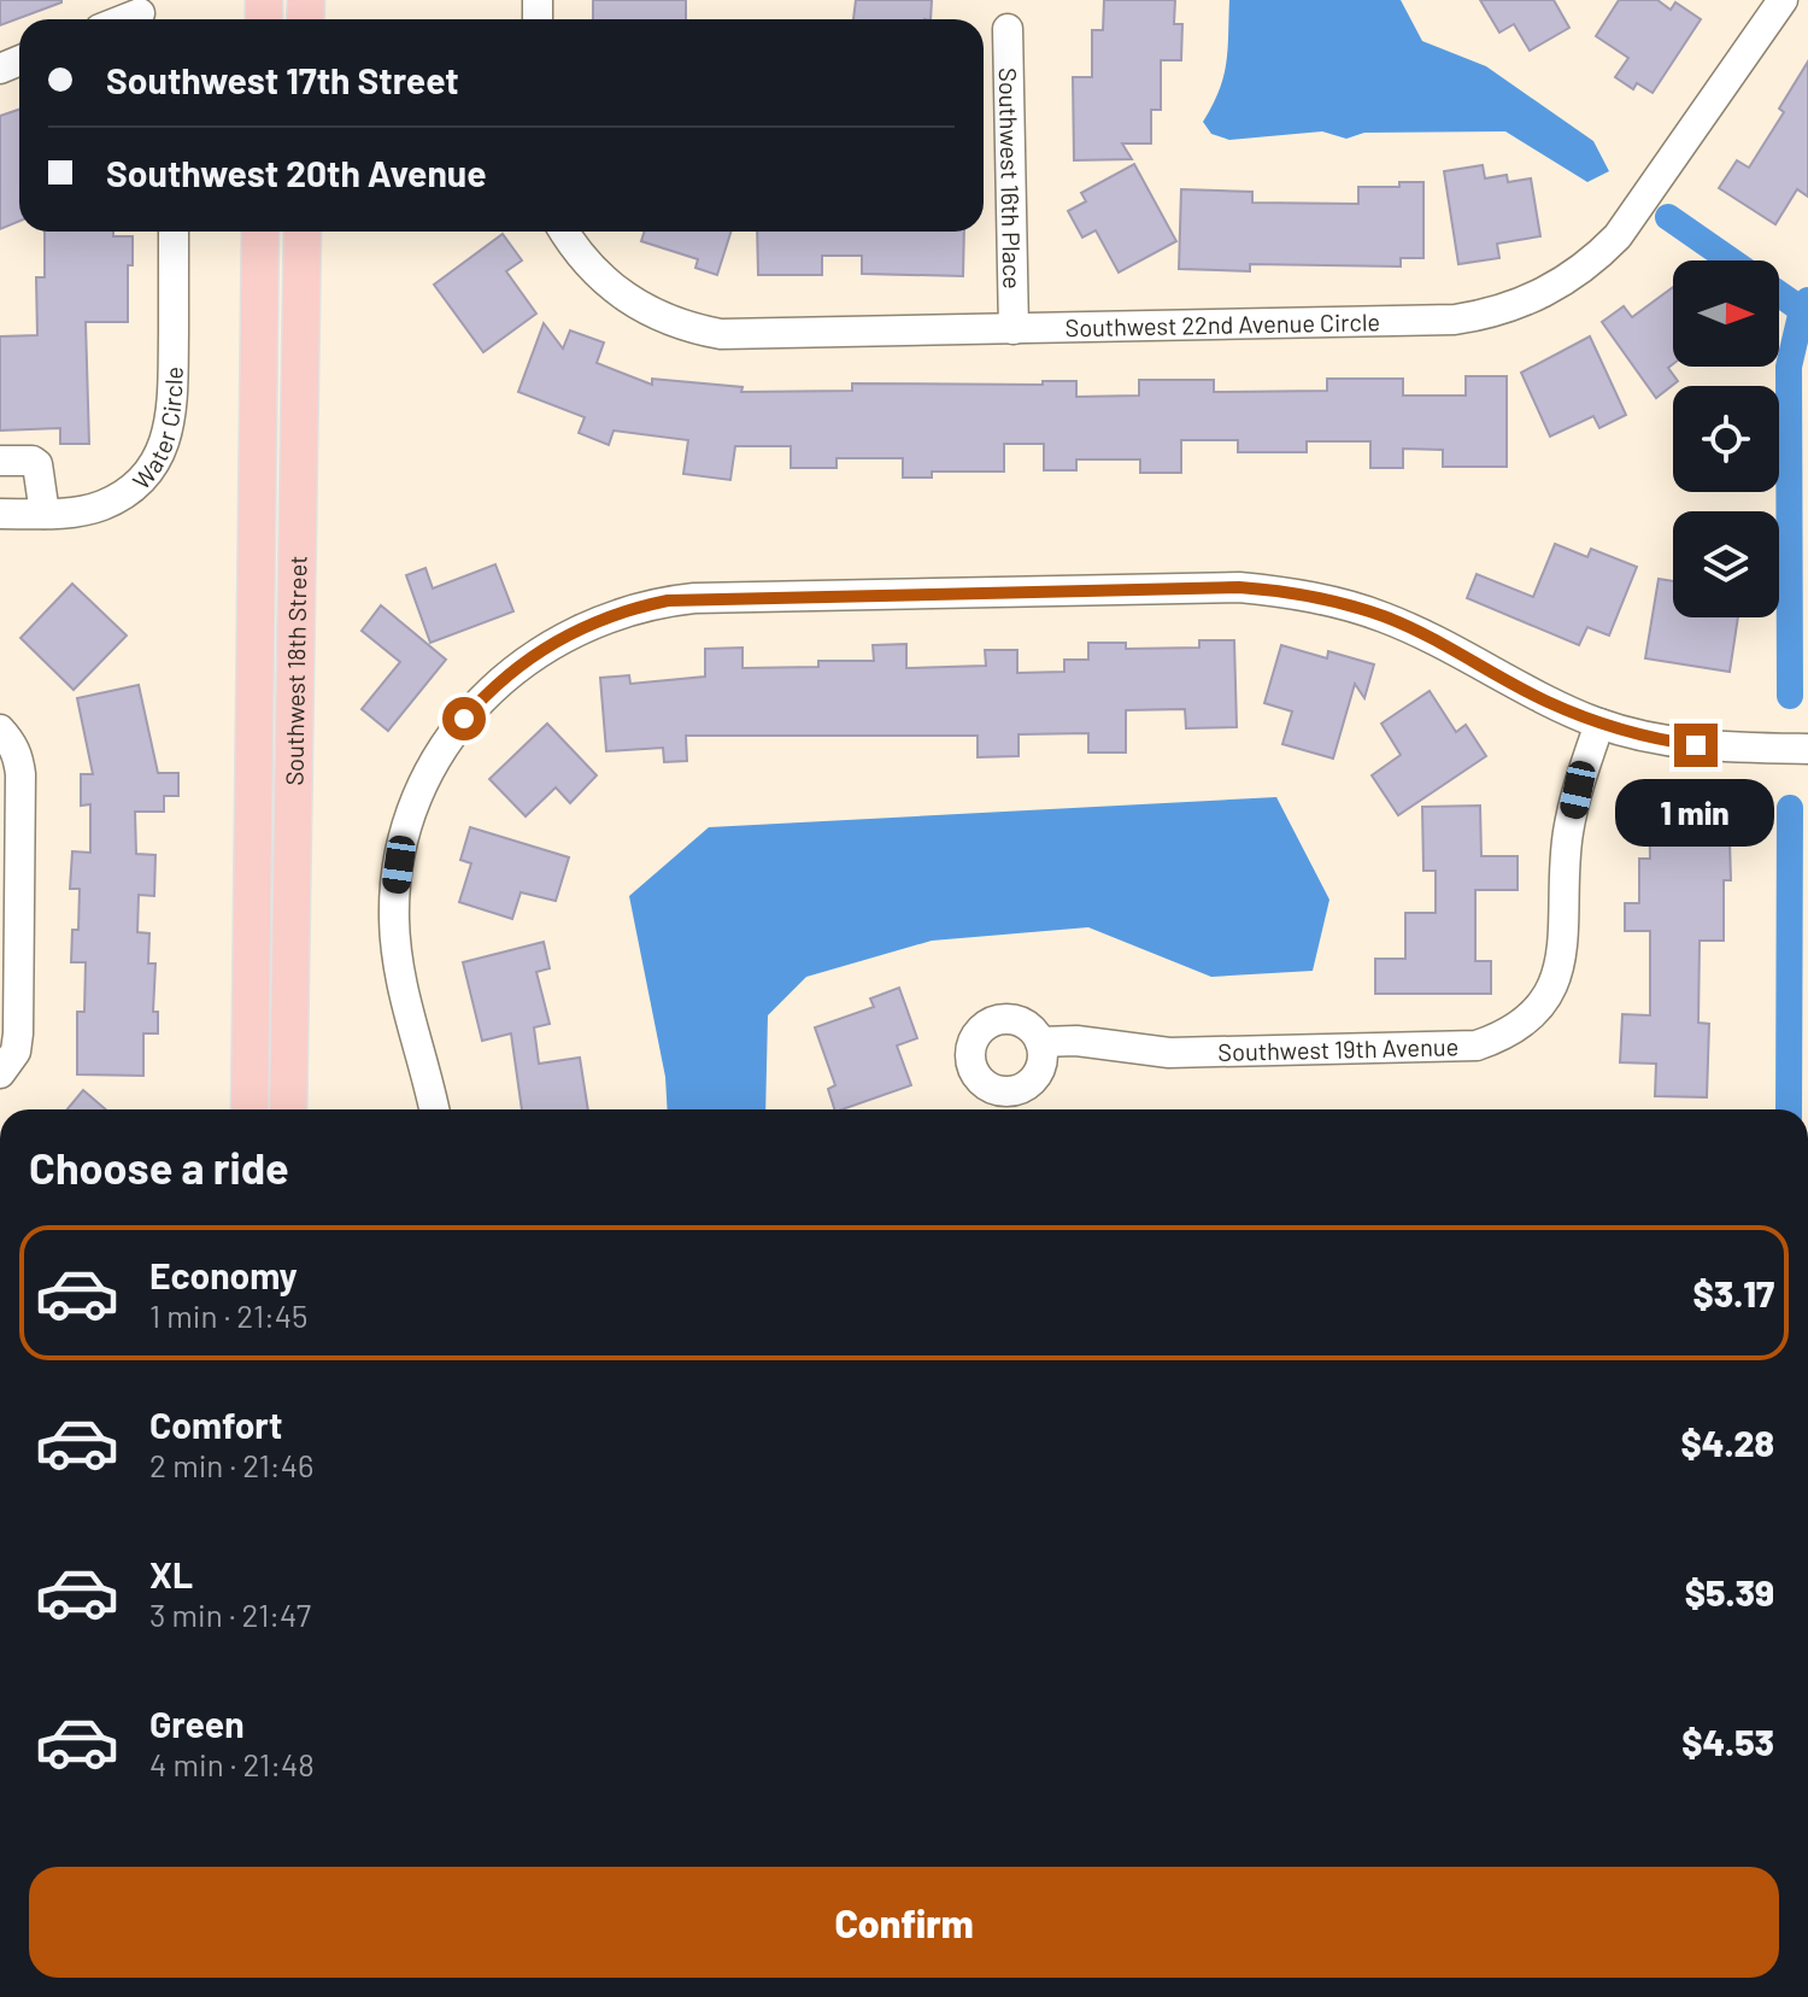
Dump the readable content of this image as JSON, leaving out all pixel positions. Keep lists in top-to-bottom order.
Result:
{
  "streets": {
    "main road": ["Southwest 18th Street"],
    "street": [
      "Southwest 16th Place",
      "Southwest 22nd Avenue Circle",
      "Water Circle",
      "Southwest 19th Avenue"
    ]
  },
  "crossings": [
    ["Southwest 16th Place", "Southwest 22nd Avenue Circle"]
  ],
  "north": "right",
  "page": {
    "banner": ["Southwest 17th Street", "Southwest 20th Avenue"],
    "bubble": "1 min",
    "heading": "Choose a ride",
    "list": [
      {
        "name": "Economy",
        "note": "1 min · 21:45",
        "value": "$3.17"
      },
      {
        "name": "Comfort",
        "note": "2 min · 21:46",
        "value": "$4.28"
      },
      {
        "name": "XL",
        "note": "3 min · 21:47",
        "value": "$5.39"
      },
      {
        "name": "Green",
        "note": "4 min · 21:48",
        "value": "$4.53"
      }
    ],
    "buttons": "Confirm"
  }
}
